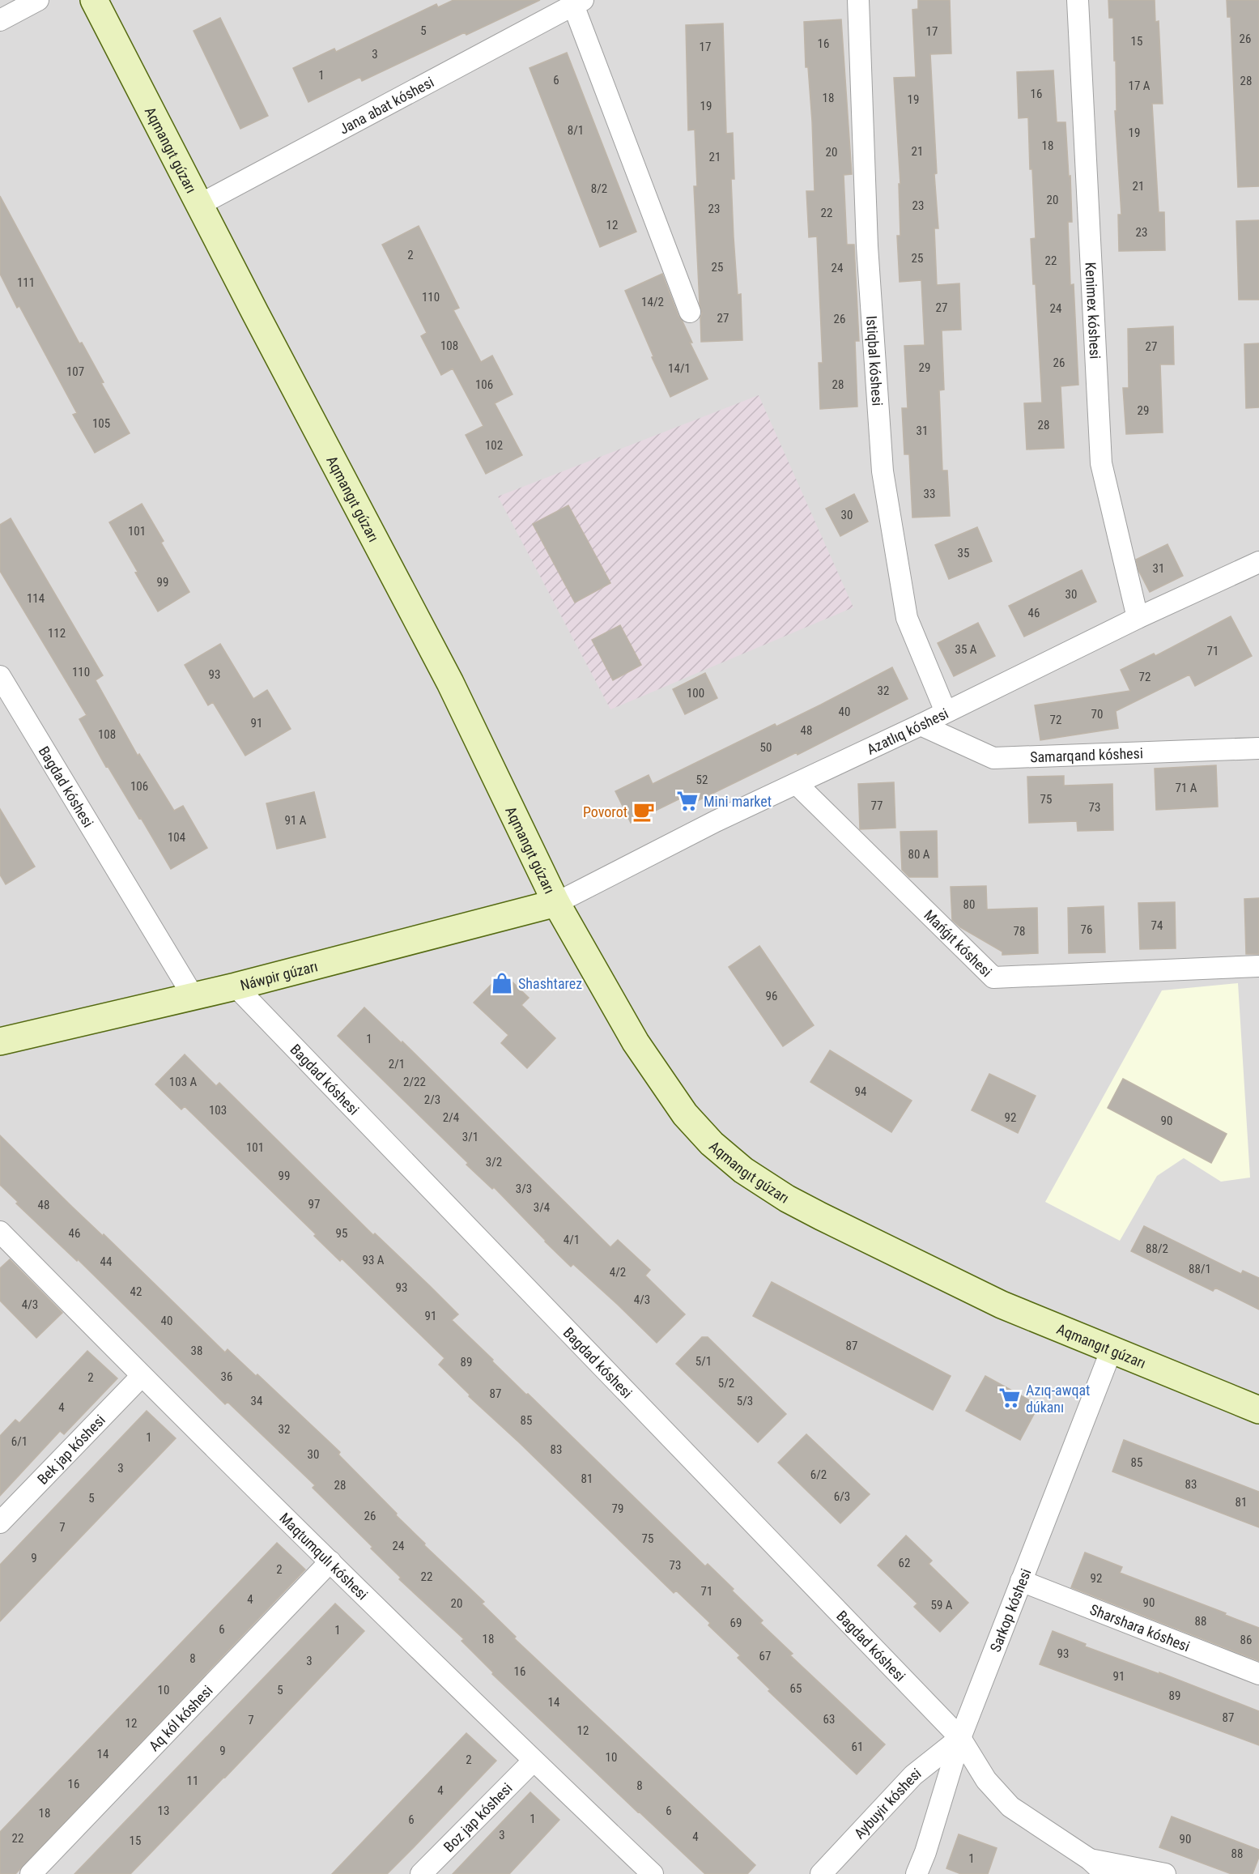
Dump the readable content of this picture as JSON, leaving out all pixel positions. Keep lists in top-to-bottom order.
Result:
{
  "streets": {
    "street": [
      "Jana abat kóshesi",
      "Aqmangıt gúzarı",
      "Kenimex kóshesi",
      "Istiqbal kóshesi",
      "Azatlıq kóshesi",
      "Samarqand kóshesi",
      "Bagdad kóshesi",
      "Mańǵıt kóshesi",
      "Náwpir gúzarı",
      "Bek jap kóshesi",
      "Maqtumqulı kóshesi",
      "Sarkop kóshesi",
      "Sharshara kóshesi",
      "Aq kól kóshesi",
      "Aybuyir kóshesi",
      "Boz jap kóshesi"
    ]
  },
  "crossings": [
    ["Jana abat kóshesi", "Aqmangıt gúzarı"],
    ["Aqmangıt gúzarı", "Azatlıq kóshesi"],
    ["Aqmangıt gúzarı", "Náwpir gúzarı"],
    ["Aqmangıt gúzarı", "Sarkop kóshesi"],
    ["Kenimex kóshesi", "Azatlıq kóshesi"],
    ["Istiqbal kóshesi", "Azatlıq kóshesi"],
    ["Azatlıq kóshesi", "Samarqand kóshesi"],
    ["Azatlıq kóshesi", "Mańǵıt kóshesi"],
    ["Azatlıq kóshesi", "Náwpir gúzarı"],
    ["Bagdad kóshesi", "Náwpir gúzarı"],
    ["Bagdad kóshesi", "Sarkop kóshesi"],
    ["Bagdad kóshesi", "Aybuyir kóshesi"],
    ["Bek jap kóshesi", "Maqtumqulı kóshesi"],
    ["Maqtumqulı kóshesi", "Aq kól kóshesi"],
    ["Maqtumqulı kóshesi", "Boz jap kóshesi"],
    ["Sarkop kóshesi", "Sharshara kóshesi"],
    ["Sarkop kóshesi", "Aybuyir kóshesi"]
  ],
  "places": {
    "supermarket": ["Mini market", "Azıq-awqat dúkanı"],
    "cafe": ["Povorot"],
    "shop": ["Shashtarez"]
  },
  "house_numbers": [
    "5",
    "17",
    "26",
    "15",
    "16",
    "17",
    "3",
    "1",
    "6",
    "28",
    "17 А",
    "16",
    "18",
    "19",
    "19",
    "8/1",
    "19",
    "18",
    "21",
    "20",
    "21",
    "21",
    "8/2",
    "20",
    "23",
    "23",
    "22",
    "12",
    "23",
    "2",
    "25",
    "22",
    "25",
    "24",
    "111",
    "110",
    "14/2",
    "27",
    "24",
    "27",
    "26",
    "108",
    "27",
    "26",
    "29",
    "14/1",
    "107",
    "106",
    "28",
    "29",
    "105",
    "28",
    "31",
    "102",
    "33",
    "30",
    "101",
    "35",
    "31",
    "99",
    "30",
    "114",
    "46",
    "112",
    "35 А",
    "71",
    "110",
    "93",
    "72",
    "32",
    "100",
    "40",
    "70",
    "72",
    "91",
    "48",
    "108",
    "50",
    "52",
    "106",
    "71 А",
    "75",
    "77",
    "73",
    "91 А",
    "104",
    "80 А",
    "80",
    "74",
    "76",
    "78",
    "96",
    "1",
    "2/1",
    "103 А",
    "2/22",
    "94",
    "2/3",
    "103",
    "2/4",
    "92",
    "90",
    "3/1",
    "101",
    "3/2",
    "99",
    "3/3",
    "97",
    "48",
    "3/4",
    "46",
    "95",
    "4/1",
    "88/2",
    "93 А",
    "44",
    "88/1",
    "4/2",
    "93",
    "42",
    "4/3",
    "4/3",
    "91",
    "40",
    "87",
    "38",
    "5/1",
    "89",
    "36",
    "2",
    "5/2",
    "87",
    "34",
    "5/3",
    "4",
    "85",
    "32",
    "1",
    "6/1",
    "83",
    "30",
    "85",
    "3",
    "6/2",
    "81",
    "83",
    "28",
    "6/3",
    "5",
    "81",
    "79",
    "26",
    "7",
    "75",
    "24",
    "9",
    "62",
    "73",
    "2",
    "22",
    "92",
    "71",
    "4",
    "90",
    "20",
    "59 А",
    "88",
    "69",
    "6",
    "1",
    "18",
    "86",
    "93",
    "67",
    "8",
    "3",
    "16",
    "91",
    "65",
    "10",
    "5",
    "89",
    "14",
    "87",
    "63",
    "7",
    "12",
    "12",
    "61",
    "9",
    "14",
    "10",
    "2",
    "11",
    "16",
    "8",
    "4",
    "13",
    "6",
    "18",
    "1",
    "6",
    "3",
    "4",
    "22",
    "90",
    "15",
    "88",
    "1"
  ]
}
